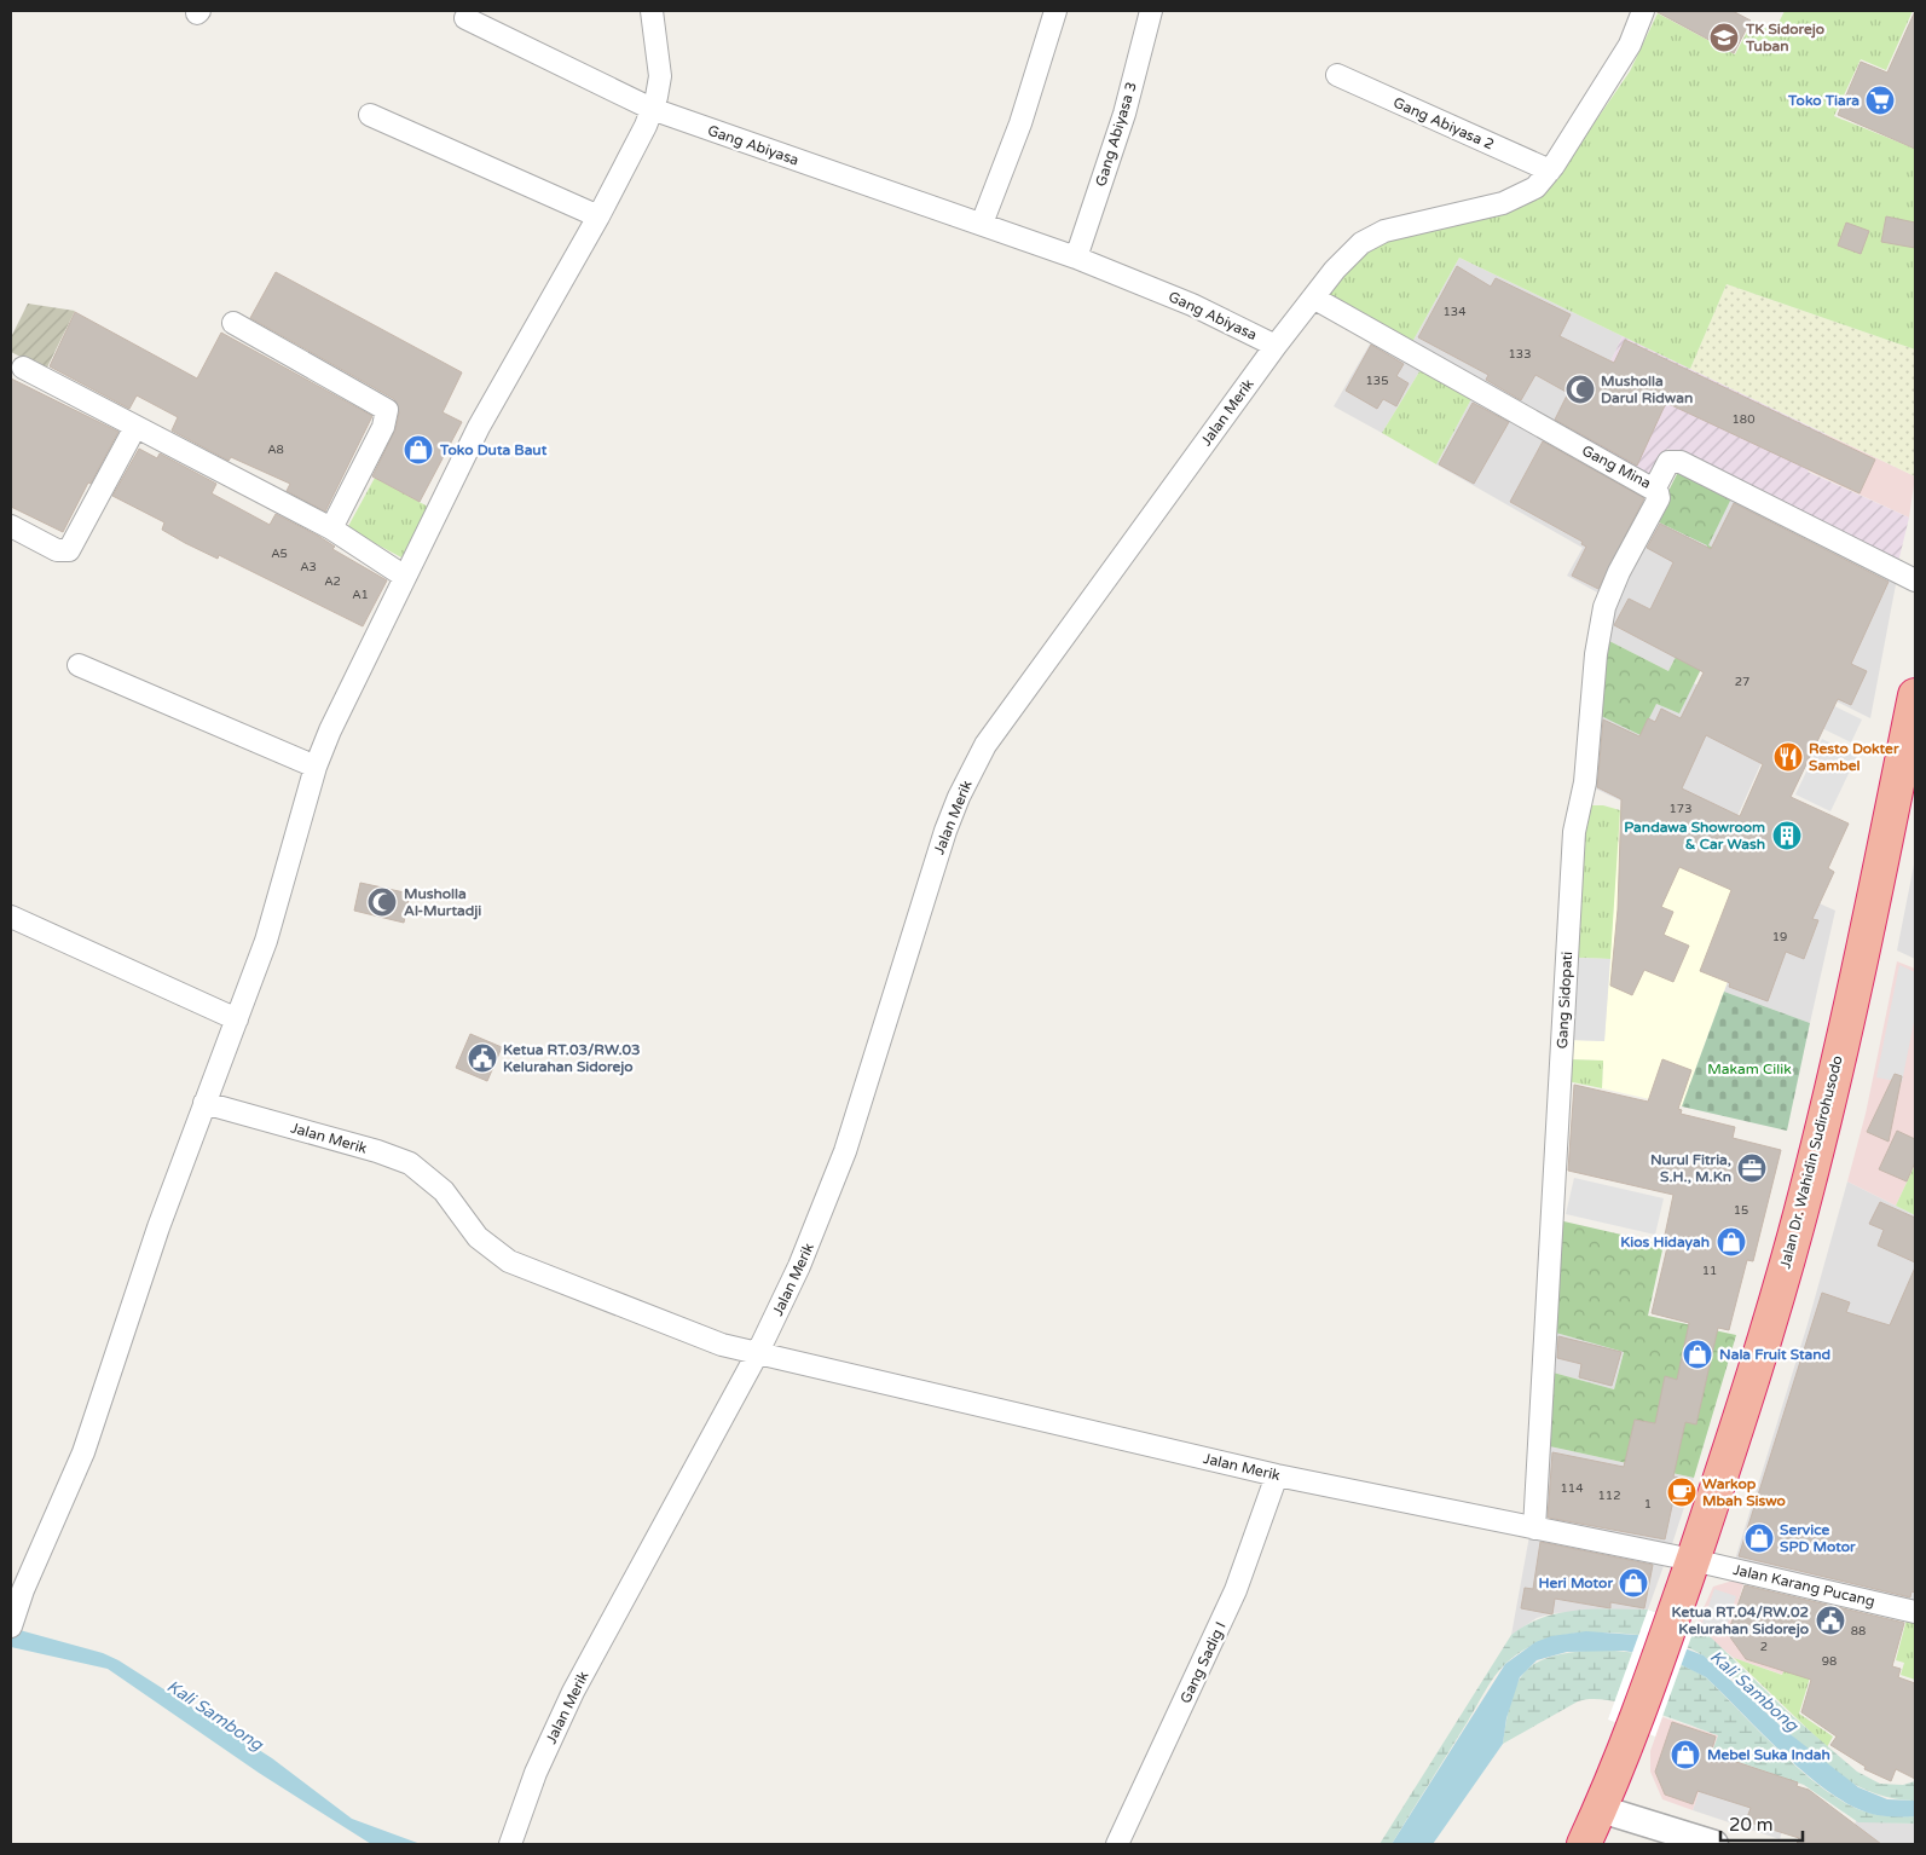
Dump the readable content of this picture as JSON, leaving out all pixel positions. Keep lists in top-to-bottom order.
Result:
{
  "streets": {
    "highway": ["Jalan Dr. Wahidin Sudirohusodo"],
    "street": [
      "Gang Abiyasa 2",
      "Gang Abiyasa 3",
      "Gang Abiyasa",
      "Jalan Merik",
      "Gang Mina",
      "Gang Sidopati",
      "Jalan Karang Pucang",
      "Gang Sadig I"
    ]
  },
  "crossings": [
    ["Gang Abiyasa 2", "Gang Abiyasa"],
    ["Gang Abiyasa 3", "Gang Abiyasa"],
    ["Gang Abiyasa", "Jalan Merik"],
    ["Gang Abiyasa", "Gang Mina"],
    ["Jalan Merik", "Gang Sidopati"],
    ["Jalan Merik", "Jalan Dr. Wahidin Sudirohusodo"],
    ["Jalan Merik", "Jalan Karang Pucang"],
    ["Jalan Merik", "Gang Sadig I"],
    ["Gang Mina", "Gang Sidopati"],
    ["Jalan Dr. Wahidin Sudirohusodo", "Jalan Karang Pucang"]
  ],
  "water": ["Kali Sambong"],
  "parks": ["Makam Cilik"],
  "places": {
    "school or university": ["TK Sidorejo Tuban"],
    "supermarket": ["Toko Tiara"],
    "mosque": ["Musholla Darul Ridwan", "Musholla Al-Murtadji"],
    "shop": [
      "Toko Duta Baut",
      "Kios Hidayah",
      "Nala Fruit Stand",
      "Service SPD Motor",
      "Heri Motor",
      "Mebel Suka Indah"
    ],
    "restaurant": ["Resto Dokter Sambel"],
    "building": ["Pandawa Showroom & Car Wash"],
    "public building": ["Ketua RT.03/RW.03 Kelurahan Sidorejo", "Ketua RT.04/RW.02 Kelurahan Sidorejo"],
    "office": ["Nurul Fitria, S.H., M.Kn"],
    "cafe": ["Warkop Mbah Siswo"]
  },
  "house_numbers": [
    "134",
    "133",
    "135",
    "180",
    "A8",
    "A5",
    "A3",
    "A2",
    "A1",
    "27",
    "173",
    "19",
    "15",
    "11",
    "114",
    "112",
    "1",
    "88",
    "2",
    "98"
  ],
  "scale_bar": "20 m"
}
